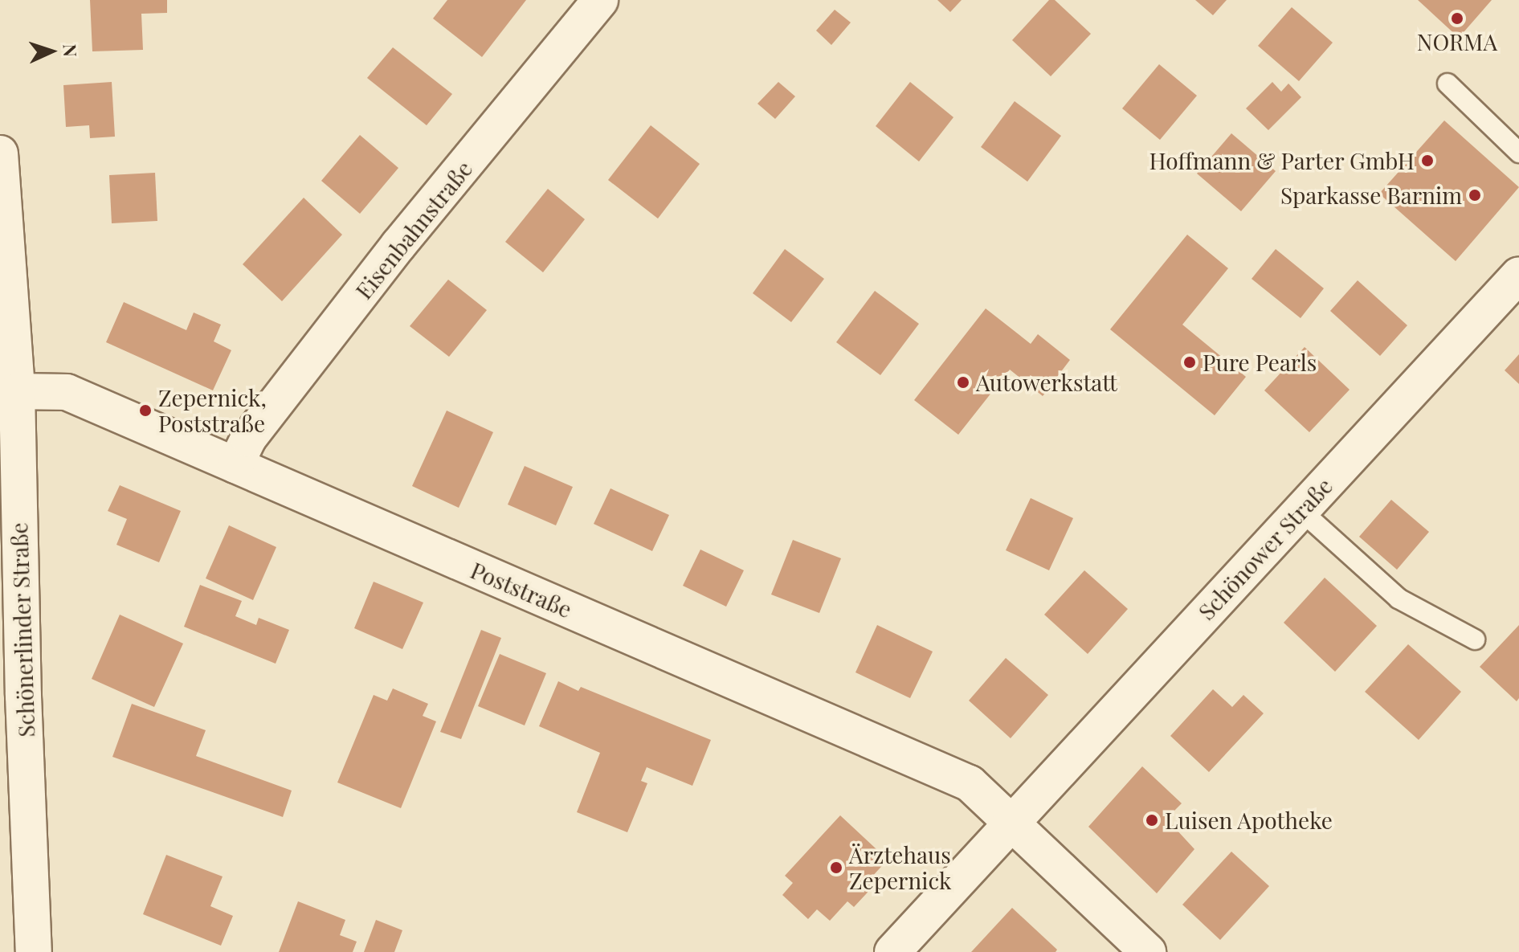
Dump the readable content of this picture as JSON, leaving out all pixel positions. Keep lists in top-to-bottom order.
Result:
{
  "streets": {
    "street": [
      "Eisenbahnstraße",
      "Schönower Straße",
      "Poststraße",
      "Schönerlinder Straße"
    ]
  },
  "crossings": [
    ["Eisenbahnstraße", "Poststraße"],
    ["Schönower Straße", "Poststraße"],
    ["Poststraße", "Schönerlinder Straße"]
  ],
  "places": [
    "NORMA",
    "Hoffmann & Parter GmbH",
    "Sparkasse Barnim",
    "Pure Pearls",
    "Autowerkstatt",
    "Zepernick, Poststraße",
    "Luisen Apotheke",
    "Ärztehaus Zepernick"
  ],
  "north": "right"
}
